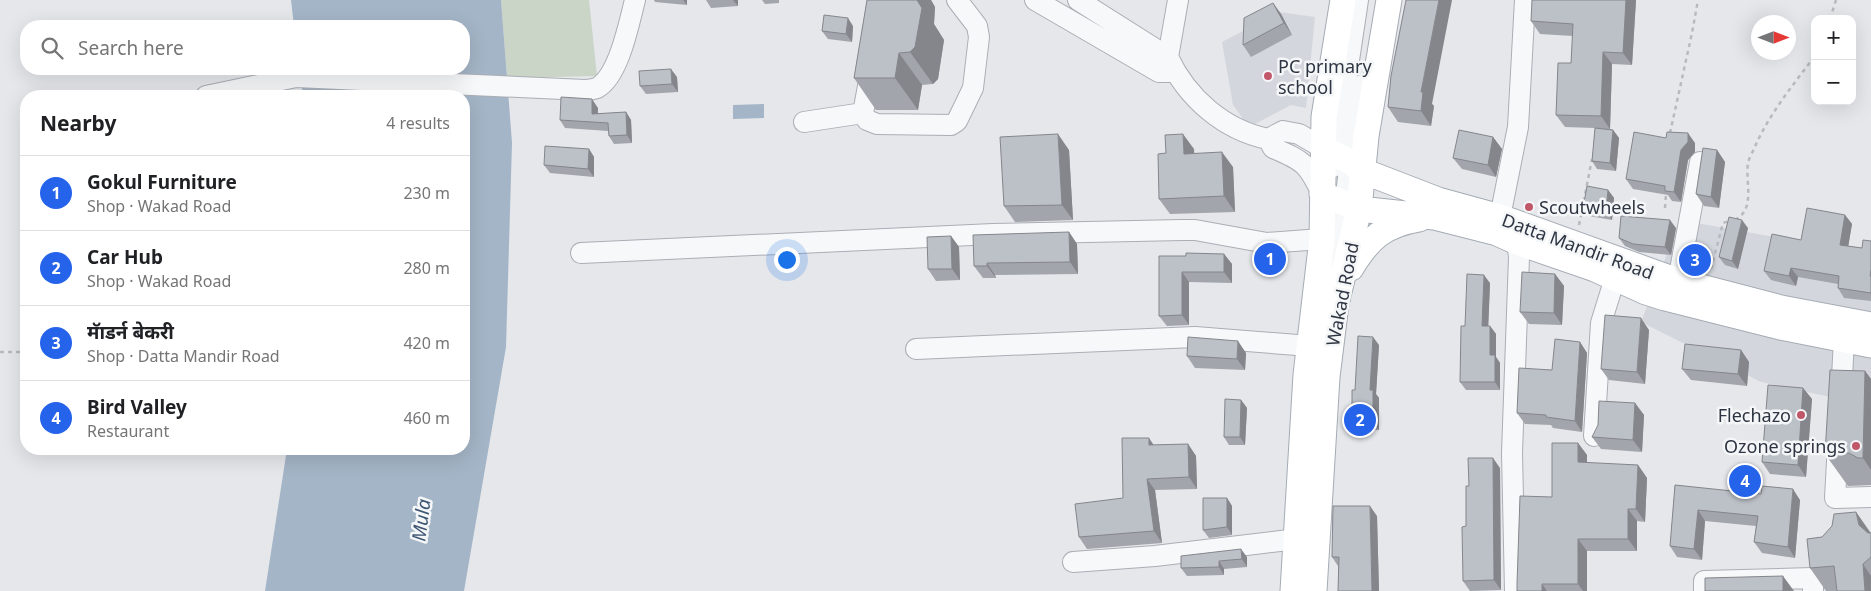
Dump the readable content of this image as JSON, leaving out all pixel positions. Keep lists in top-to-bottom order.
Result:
{
  "streets": {
    "main road": ["Datta Mandir Road", "Wakad Road"]
  },
  "crossings": [
    ["Datta Mandir Road", "Wakad Road"]
  ],
  "water": ["Mula"],
  "places": [
    "PC primary school",
    "Scoutwheels",
    "Flechazo",
    "Ozone springs"
  ],
  "north": "right",
  "page": {
    "map_buttons": ["+", "−"],
    "search": "Search here",
    "heading": ["Nearby", "4 results"],
    "list": [
      {
        "mark": "1",
        "name": "Gokul Furniture",
        "note": "Shop · Wakad Road",
        "value": "230 m"
      },
      {
        "mark": "2",
        "name": "Car Hub",
        "note": "Shop · Wakad Road",
        "value": "280 m"
      },
      {
        "mark": "3",
        "name": "मॅाडर्न बेकरी",
        "note": "Shop · Datta Mandir Road",
        "value": "420 m"
      },
      {
        "mark": "4",
        "name": "Bird Valley",
        "note": "Restaurant",
        "value": "460 m"
      }
    ],
    "pins": [
      "1",
      "3",
      "2",
      "4"
    ]
  }
}
